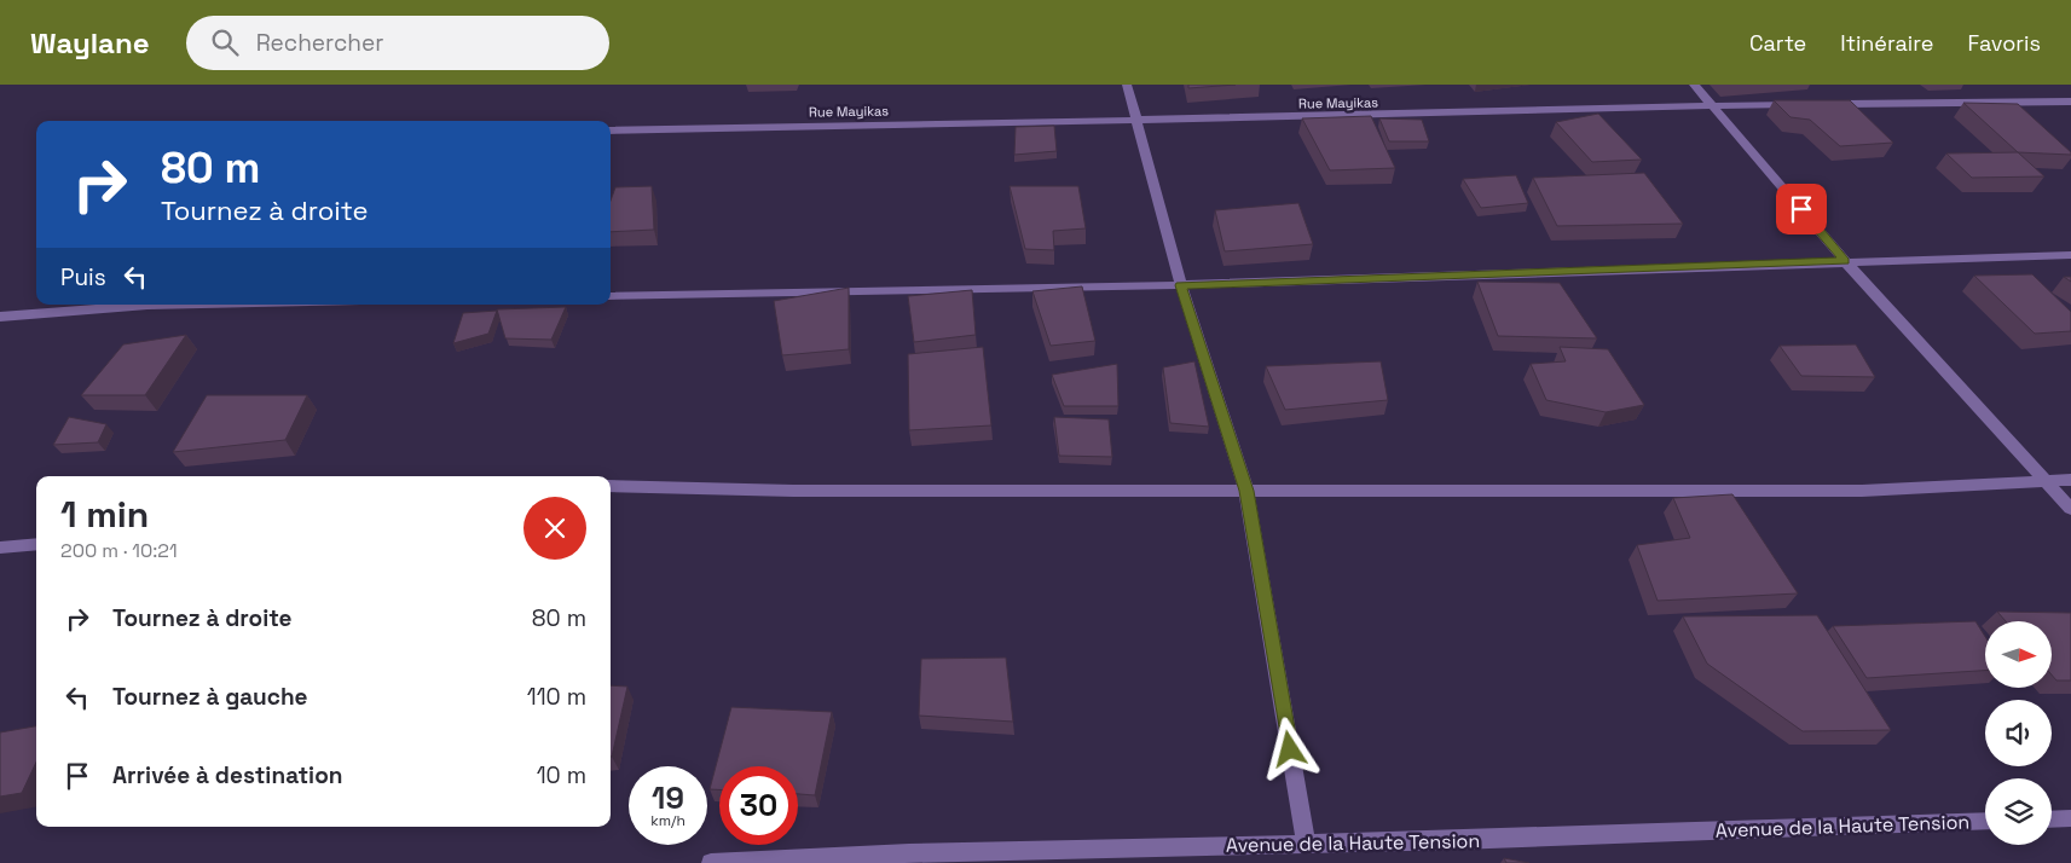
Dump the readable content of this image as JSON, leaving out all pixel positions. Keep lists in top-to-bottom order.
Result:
{
  "streets": {
    "street": ["Rue Mayikas", "Avenue de la Haute Tension"]
  },
  "north": "right",
  "page": {
    "header": "Waylane",
    "search": "Rechercher",
    "nav": ["Carte", "Itinéraire", "Favoris"],
    "turn": ["80 m", "Tournez à droite"],
    "then": "Puis",
    "heading": ["1 min", "200 m · 10:21"],
    "list": [
      {
        "name": "Tournez à droite",
        "value": "80 m"
      },
      {
        "name": "Tournez à gauche",
        "value": "110 m"
      },
      {
        "name": "Arrivée à destination",
        "value": "10 m"
      }
    ],
    "speed": "19 km/h",
    "limit": "30"
  }
}
